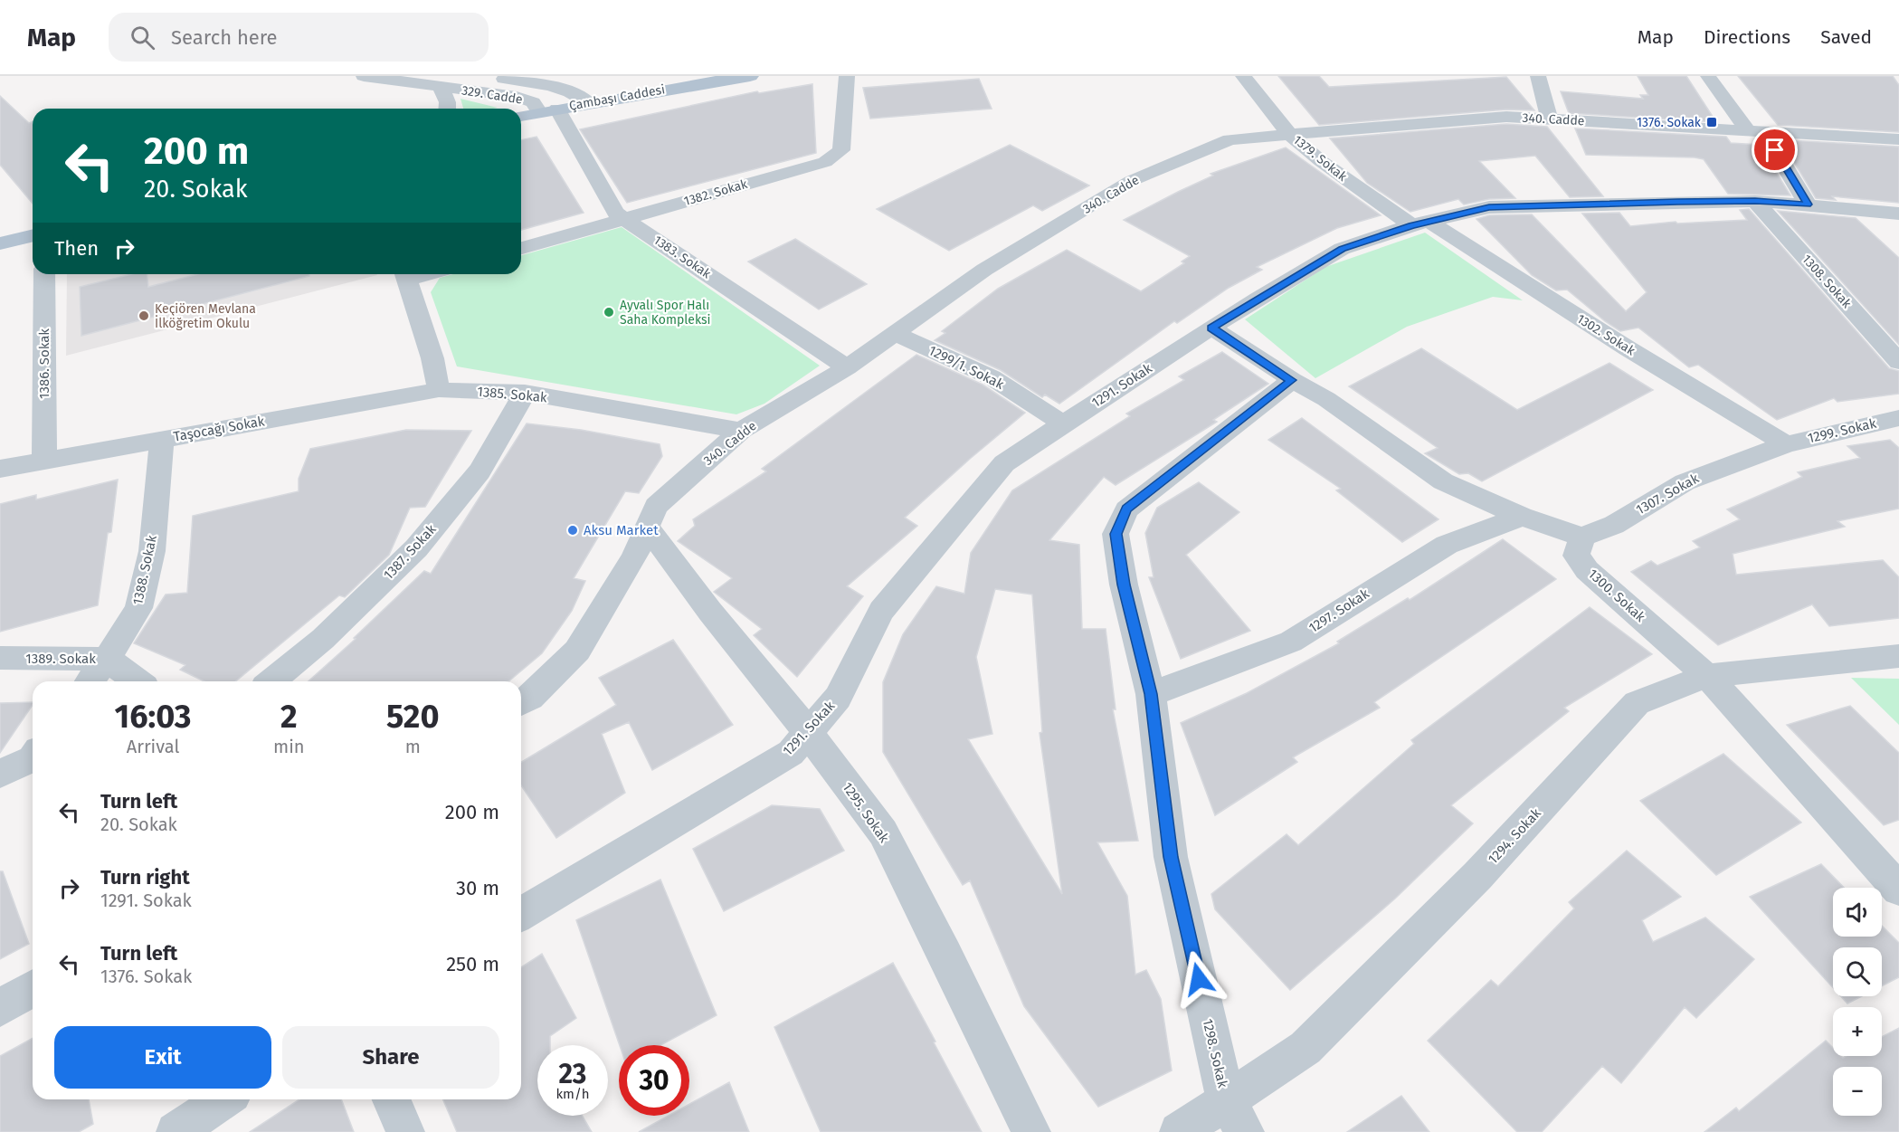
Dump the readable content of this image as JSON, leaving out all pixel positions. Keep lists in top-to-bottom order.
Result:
{
  "streets": {
    "main road": ["Çambaşı Caddesi"],
    "street": [
      "329. Cadde",
      "340. Cadde",
      "1379. Sokak",
      "1382. Sokak",
      "1383. Sokak",
      "1308. Sokak",
      "1302. Sokak",
      "1386. Sokak",
      "1299/1. Sokak",
      "1291. Sokak",
      "1385. Sokak",
      "Taşocağı Sokak",
      "1299. Sokak",
      "1307. Sokak",
      "1387. Sokak",
      "1388. Sokak",
      "1300. Sokak",
      "1297. Sokak",
      "1389. Sokak",
      "1295. Sokak",
      "1294. Sokak",
      "1298. Sokak"
    ]
  },
  "crossings": [
    ["329. Cadde", "Çambaşı Caddesi"],
    ["329. Cadde", "1383. Sokak"],
    ["Çambaşı Caddesi", "1383. Sokak"],
    ["340. Cadde", "1379. Sokak"],
    ["340. Cadde", "1383. Sokak"],
    ["340. Cadde", "1299/1. Sokak"],
    ["340. Cadde", "1385. Sokak"],
    ["340. Cadde", "1295. Sokak"],
    ["1379. Sokak", "1302. Sokak"],
    ["1379. Sokak", "1291. Sokak"],
    ["1382. Sokak", "1383. Sokak"],
    ["1308. Sokak", "1291. Sokak"],
    ["1302. Sokak", "1291. Sokak"],
    ["1302. Sokak", "1299. Sokak"],
    ["1302. Sokak", "1307. Sokak"],
    ["1386. Sokak", "Taşocağı Sokak"],
    ["1299/1. Sokak", "1291. Sokak"],
    ["1291. Sokak", "1295. Sokak"],
    ["1385. Sokak", "Taşocağı Sokak"],
    ["1385. Sokak", "1387. Sokak"],
    ["Taşocağı Sokak", "1388. Sokak"],
    ["1299. Sokak", "1307. Sokak"],
    ["1307. Sokak", "1300. Sokak"],
    ["1388. Sokak", "1389. Sokak"],
    ["1300. Sokak", "1294. Sokak"],
    ["1297. Sokak", "1298. Sokak"],
    ["1294. Sokak", "1298. Sokak"]
  ],
  "places": {
    "transit": ["1376. Sokak"],
    "other": ["Ayvalı Spor Halı Saha Kompleksi", "Keçiören Mevlana İlköğretim Okulu", "Aksu Market"]
  },
  "page": {
    "header": "Map",
    "search": "Search here",
    "nav": ["Map", "Directions", "Saved"],
    "turn": ["200 m", "20. Sokak"],
    "then": "Then",
    "eta": [
      "16:03",
      "Arrival",
      "2",
      "min",
      "520",
      "m"
    ],
    "list": [
      {
        "name": "Turn left",
        "note": "20. Sokak",
        "value": "200 m"
      },
      {
        "name": "Turn right",
        "note": "1291. Sokak",
        "value": "30 m"
      },
      {
        "name": "Turn left",
        "note": "1376. Sokak",
        "value": "250 m"
      }
    ],
    "map_buttons": ["+", "−"],
    "buttons": ["Exit", "Share"],
    "speed": "23 km/h",
    "limit": "30"
  }
}
